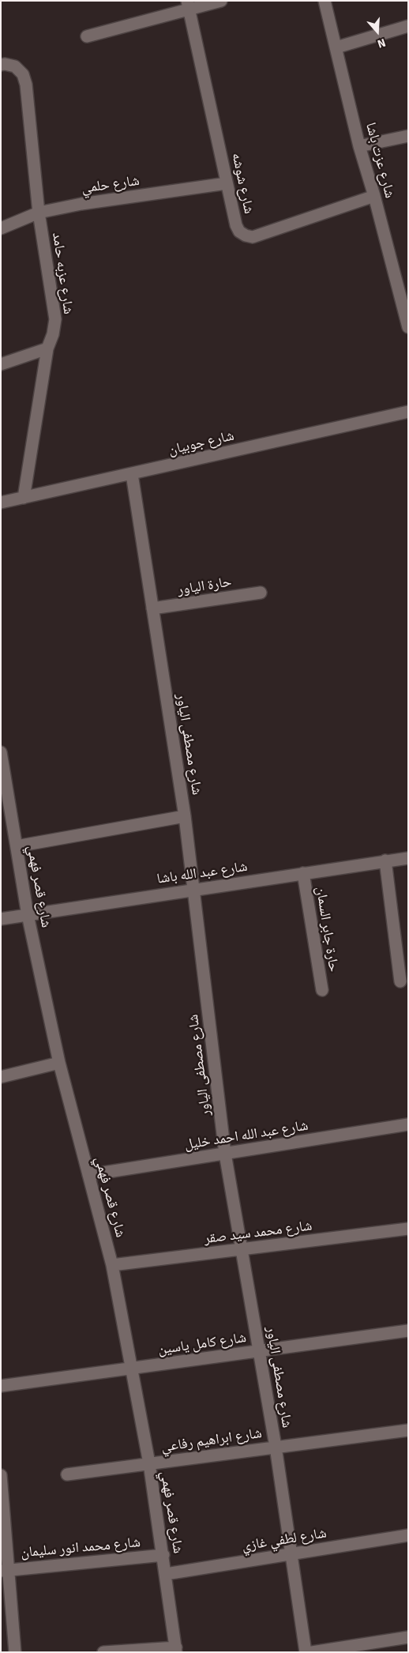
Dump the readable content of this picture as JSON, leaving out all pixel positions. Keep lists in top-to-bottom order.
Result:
{
  "streets": {
    "street": [
      "شارع عزت باشا",
      "شارع شوشه",
      "شارع حلمي",
      "شارع عزبه حامد",
      "شارع جوبيان",
      "حارة الياور",
      "شارع مصطفى الياور",
      "شارع عبد الله باشا",
      "شارع قصر فهمي",
      "حارة جابر السمان",
      "شارع عبد الله احمد خليل",
      "شارع محمد سيد صقر",
      "شارع كامل ياسين",
      "شارع ابراهيم رفاعي",
      "شارع لطفي غازي",
      "شارع محمد انور سليمان"
    ]
  },
  "crossings": [
    ["شارع عزت باشا", "شارع شوشه"],
    ["شارع شوشه", "شارع حلمي"],
    ["شارع حلمي", "شارع عزبه حامد"],
    ["شارع عزبه حامد", "شارع جوبيان"],
    ["شارع جوبيان", "شارع مصطفى الياور"],
    ["حارة الياور", "شارع مصطفى الياور"],
    ["شارع مصطفى الياور", "شارع عبد الله باشا"],
    ["شارع مصطفى الياور", "شارع عبد الله احمد خليل"],
    ["شارع مصطفى الياور", "شارع محمد سيد صقر"],
    ["شارع مصطفى الياور", "شارع كامل ياسين"],
    ["شارع مصطفى الياور", "شارع ابراهيم رفاعي"],
    ["شارع مصطفى الياور", "شارع لطفي غازي"],
    ["شارع عبد الله باشا", "شارع قصر فهمي"],
    ["شارع عبد الله باشا", "حارة جابر السمان"],
    ["شارع قصر فهمي", "شارع عبد الله احمد خليل"],
    ["شارع قصر فهمي", "شارع محمد سيد صقر"],
    ["شارع قصر فهمي", "شارع كامل ياسين"],
    ["شارع قصر فهمي", "شارع ابراهيم رفاعي"],
    ["شارع قصر فهمي", "شارع لطفي غازي"],
    ["شارع قصر فهمي", "شارع محمد انور سليمان"]
  ],
  "north": "bottom"
}
